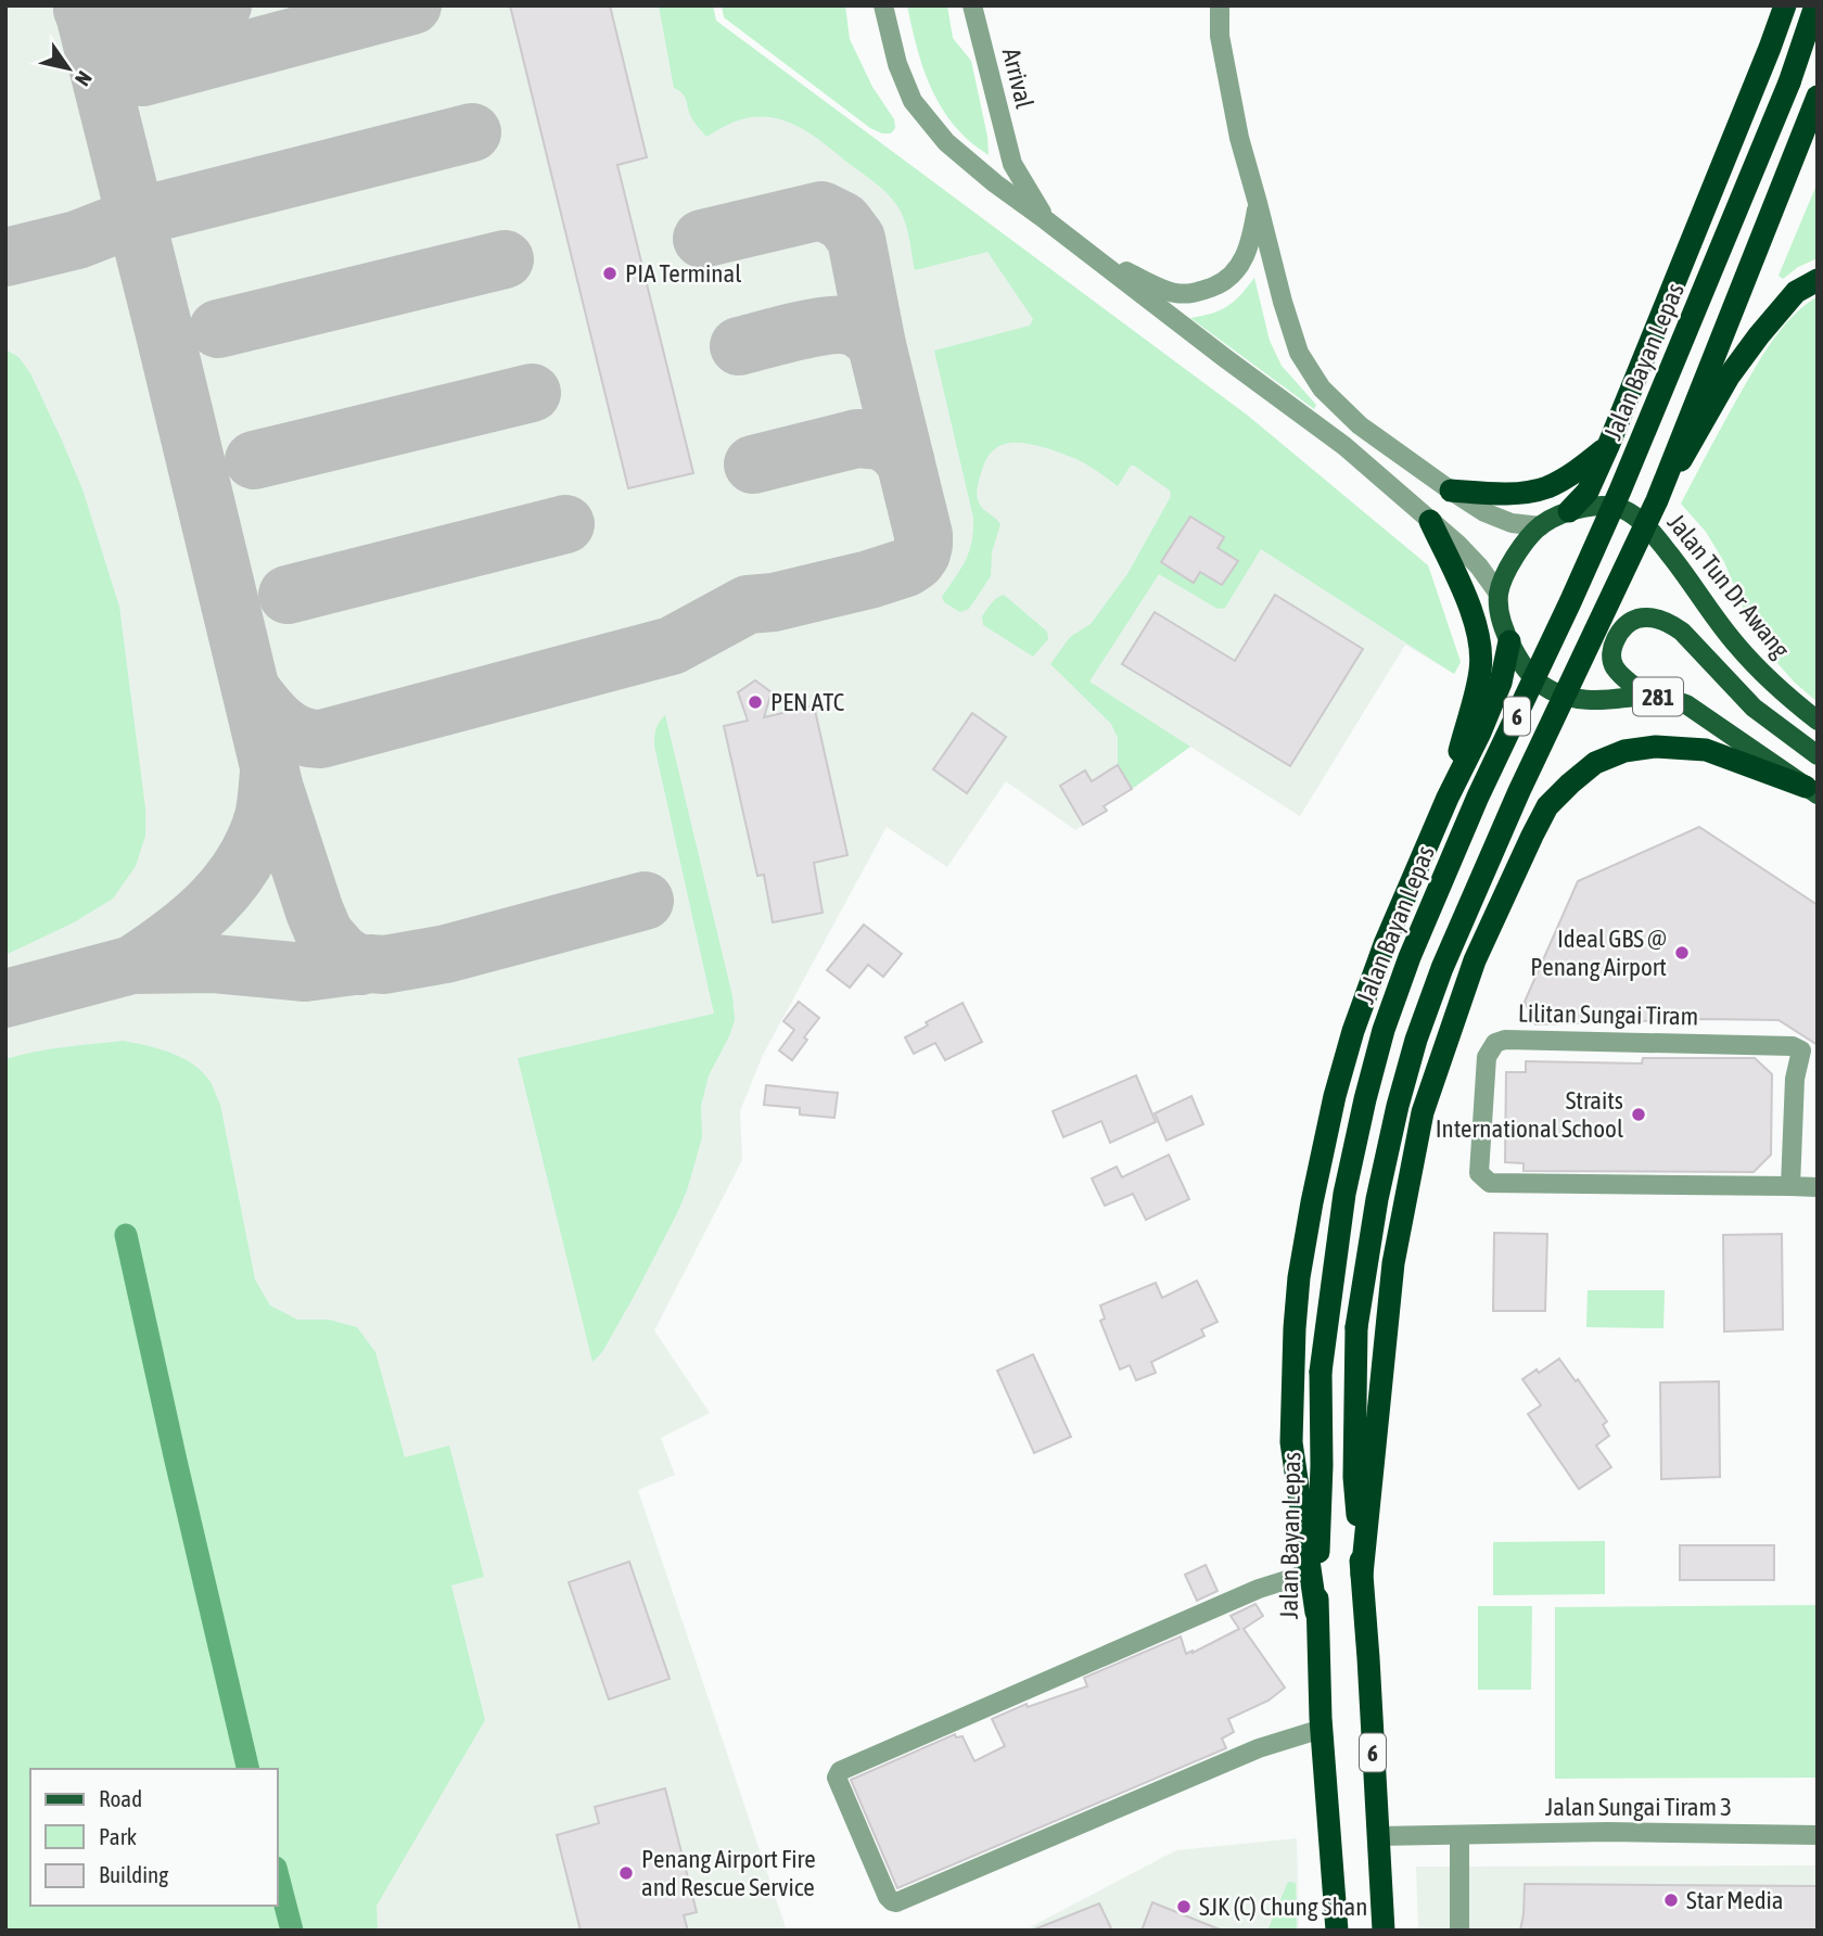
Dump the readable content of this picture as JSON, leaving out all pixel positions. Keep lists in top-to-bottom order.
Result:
{
  "streets": {
    "highway": ["Jalan Bayan Lepas", "6"],
    "main road": ["Jalan Tun Dr Awang", "281"],
    "street": ["Arrival", "Lilitan Sungai Tiram", "Jalan Sungai Tiram 3"]
  },
  "crossings": [
    ["Jalan Tun Dr Awang", "281"],
    ["6", "Jalan Sungai Tiram 3"]
  ],
  "places": [
    "PIA Terminal",
    "PEN ATC",
    "Ideal GBS @ Penang Airport",
    "Straits International School",
    "Penang Airport Fire and Rescue Service",
    "Star Media",
    "SJK (C) Chung Shan"
  ],
  "legend": ["Road", "Park", "Building"],
  "north": "bottom right"
}
